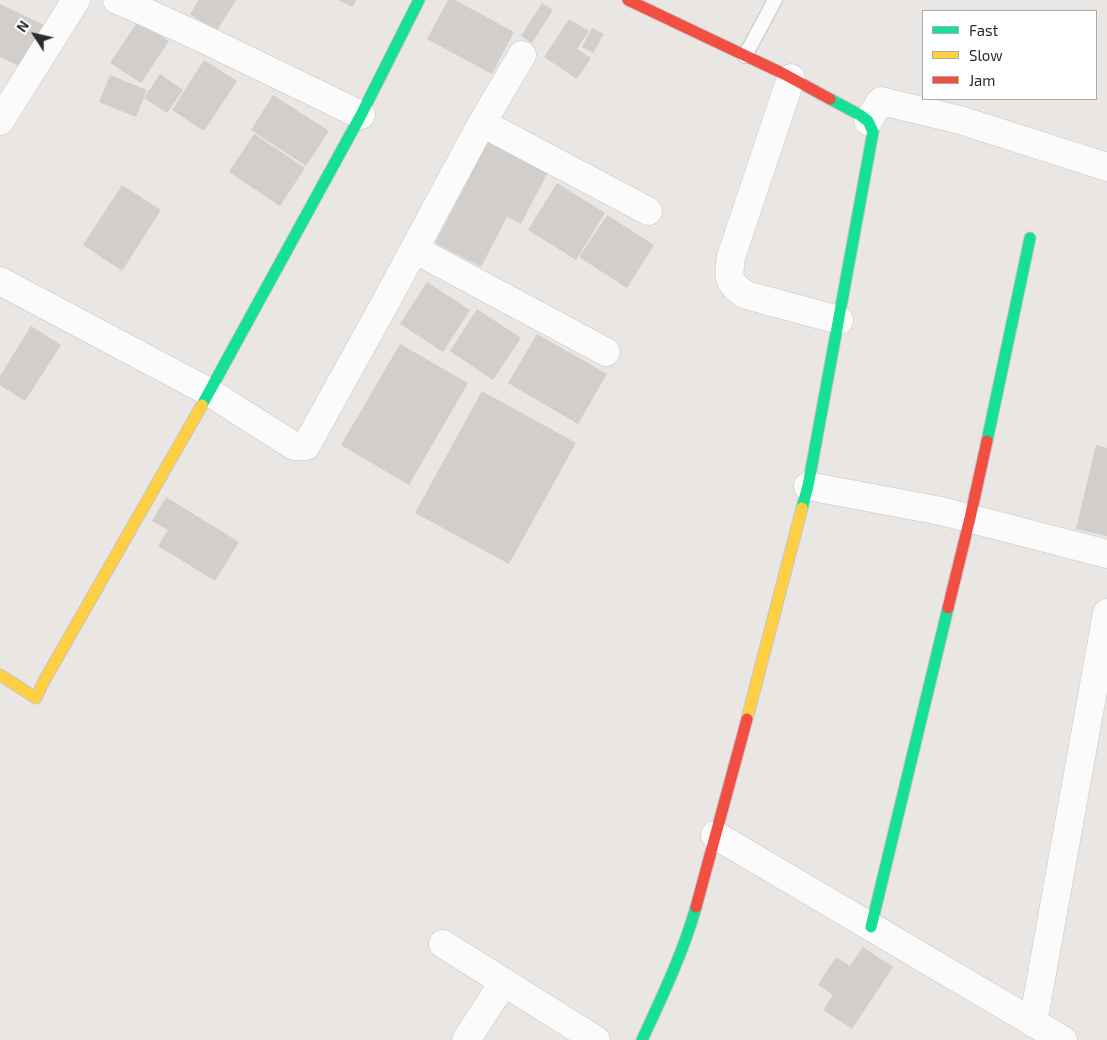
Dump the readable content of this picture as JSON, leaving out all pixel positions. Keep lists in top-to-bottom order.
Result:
{
  "legend": ["Fast", "Slow", "Jam"],
  "north": "top left"
}
